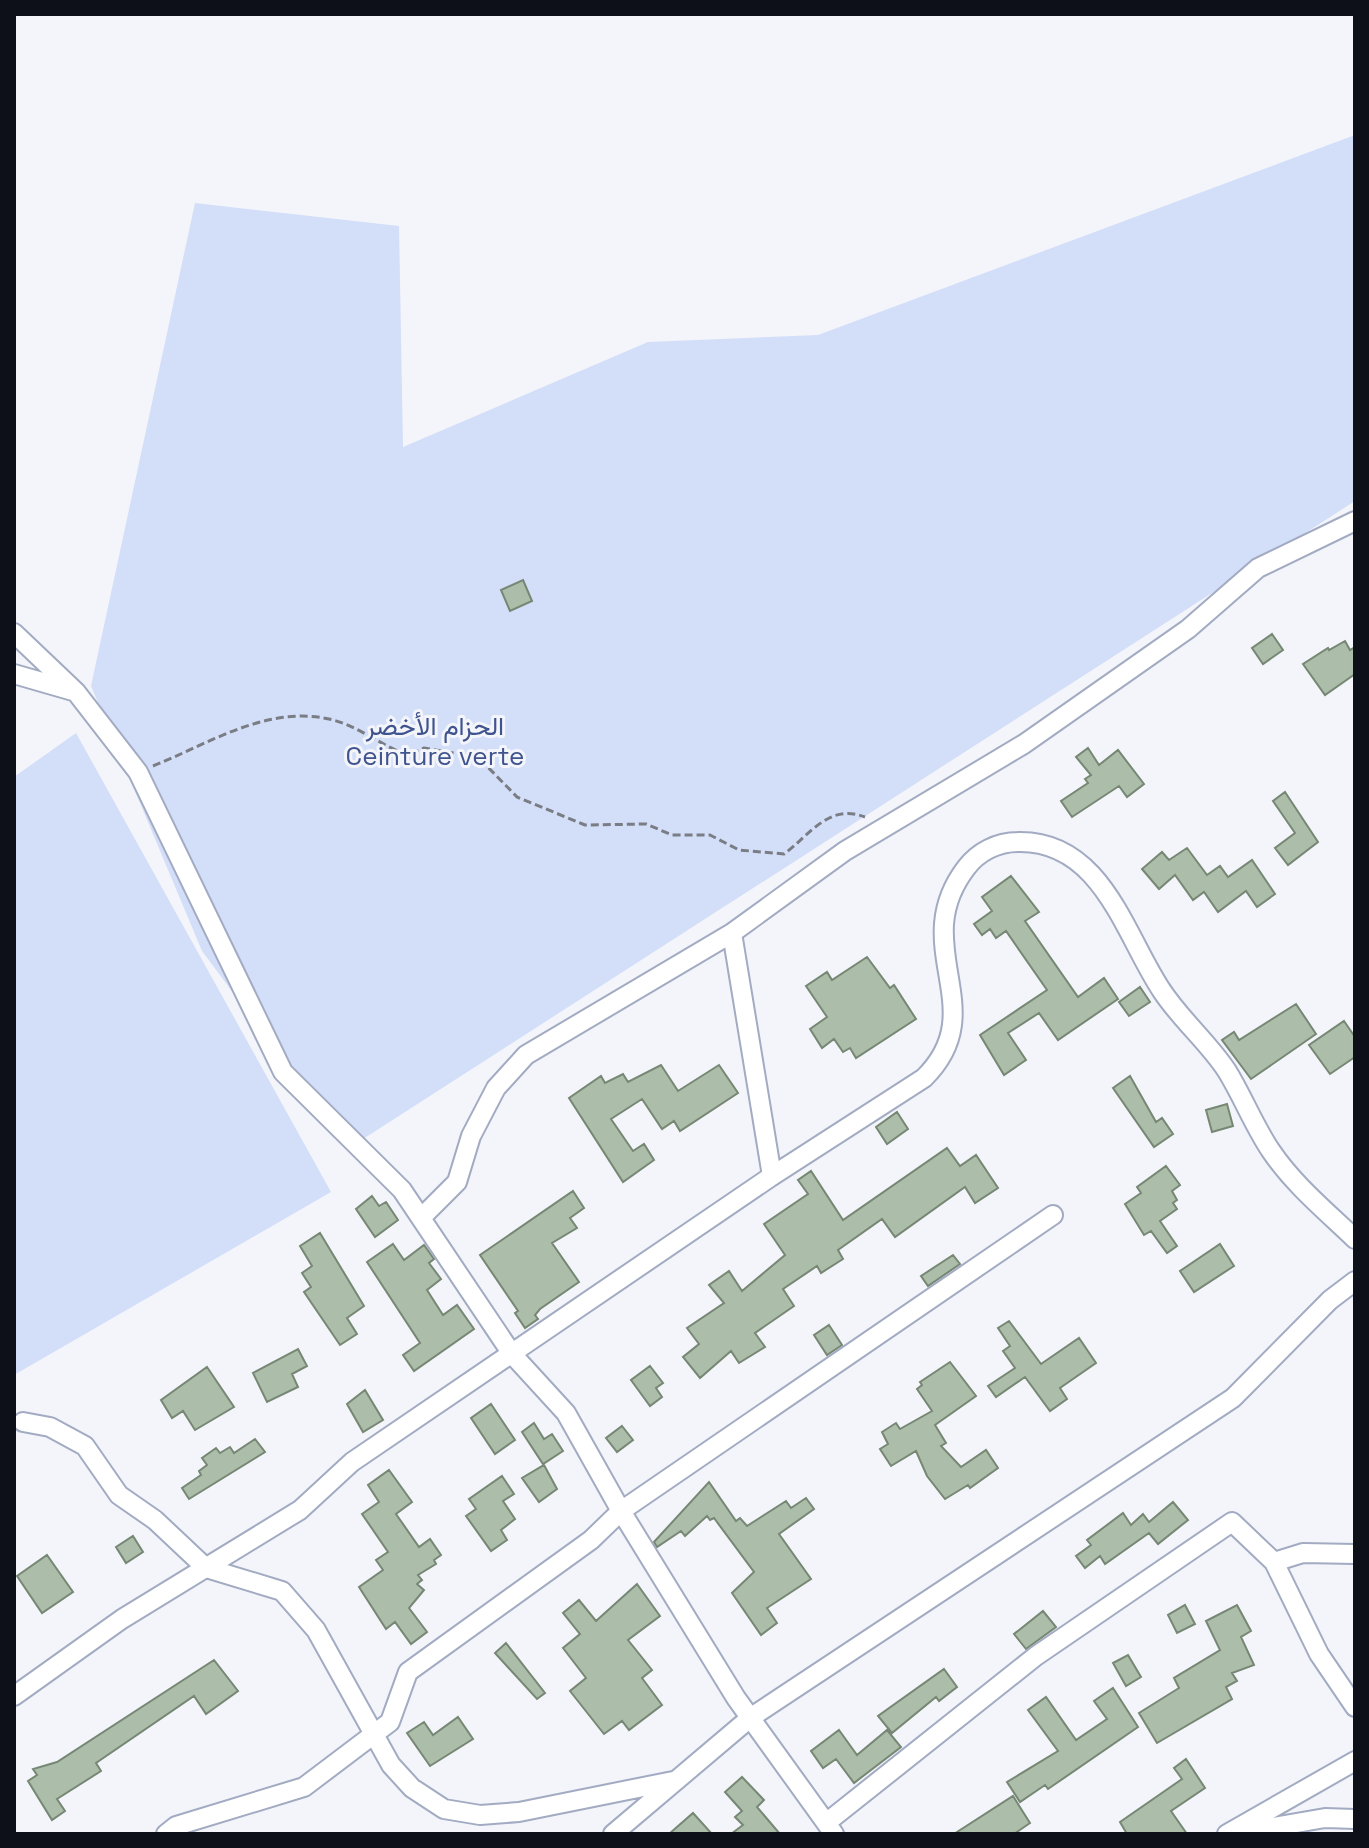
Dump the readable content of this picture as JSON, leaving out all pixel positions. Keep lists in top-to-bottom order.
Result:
{
  "parks": ["الحزام الأخضر Ceinture verte"]
}
